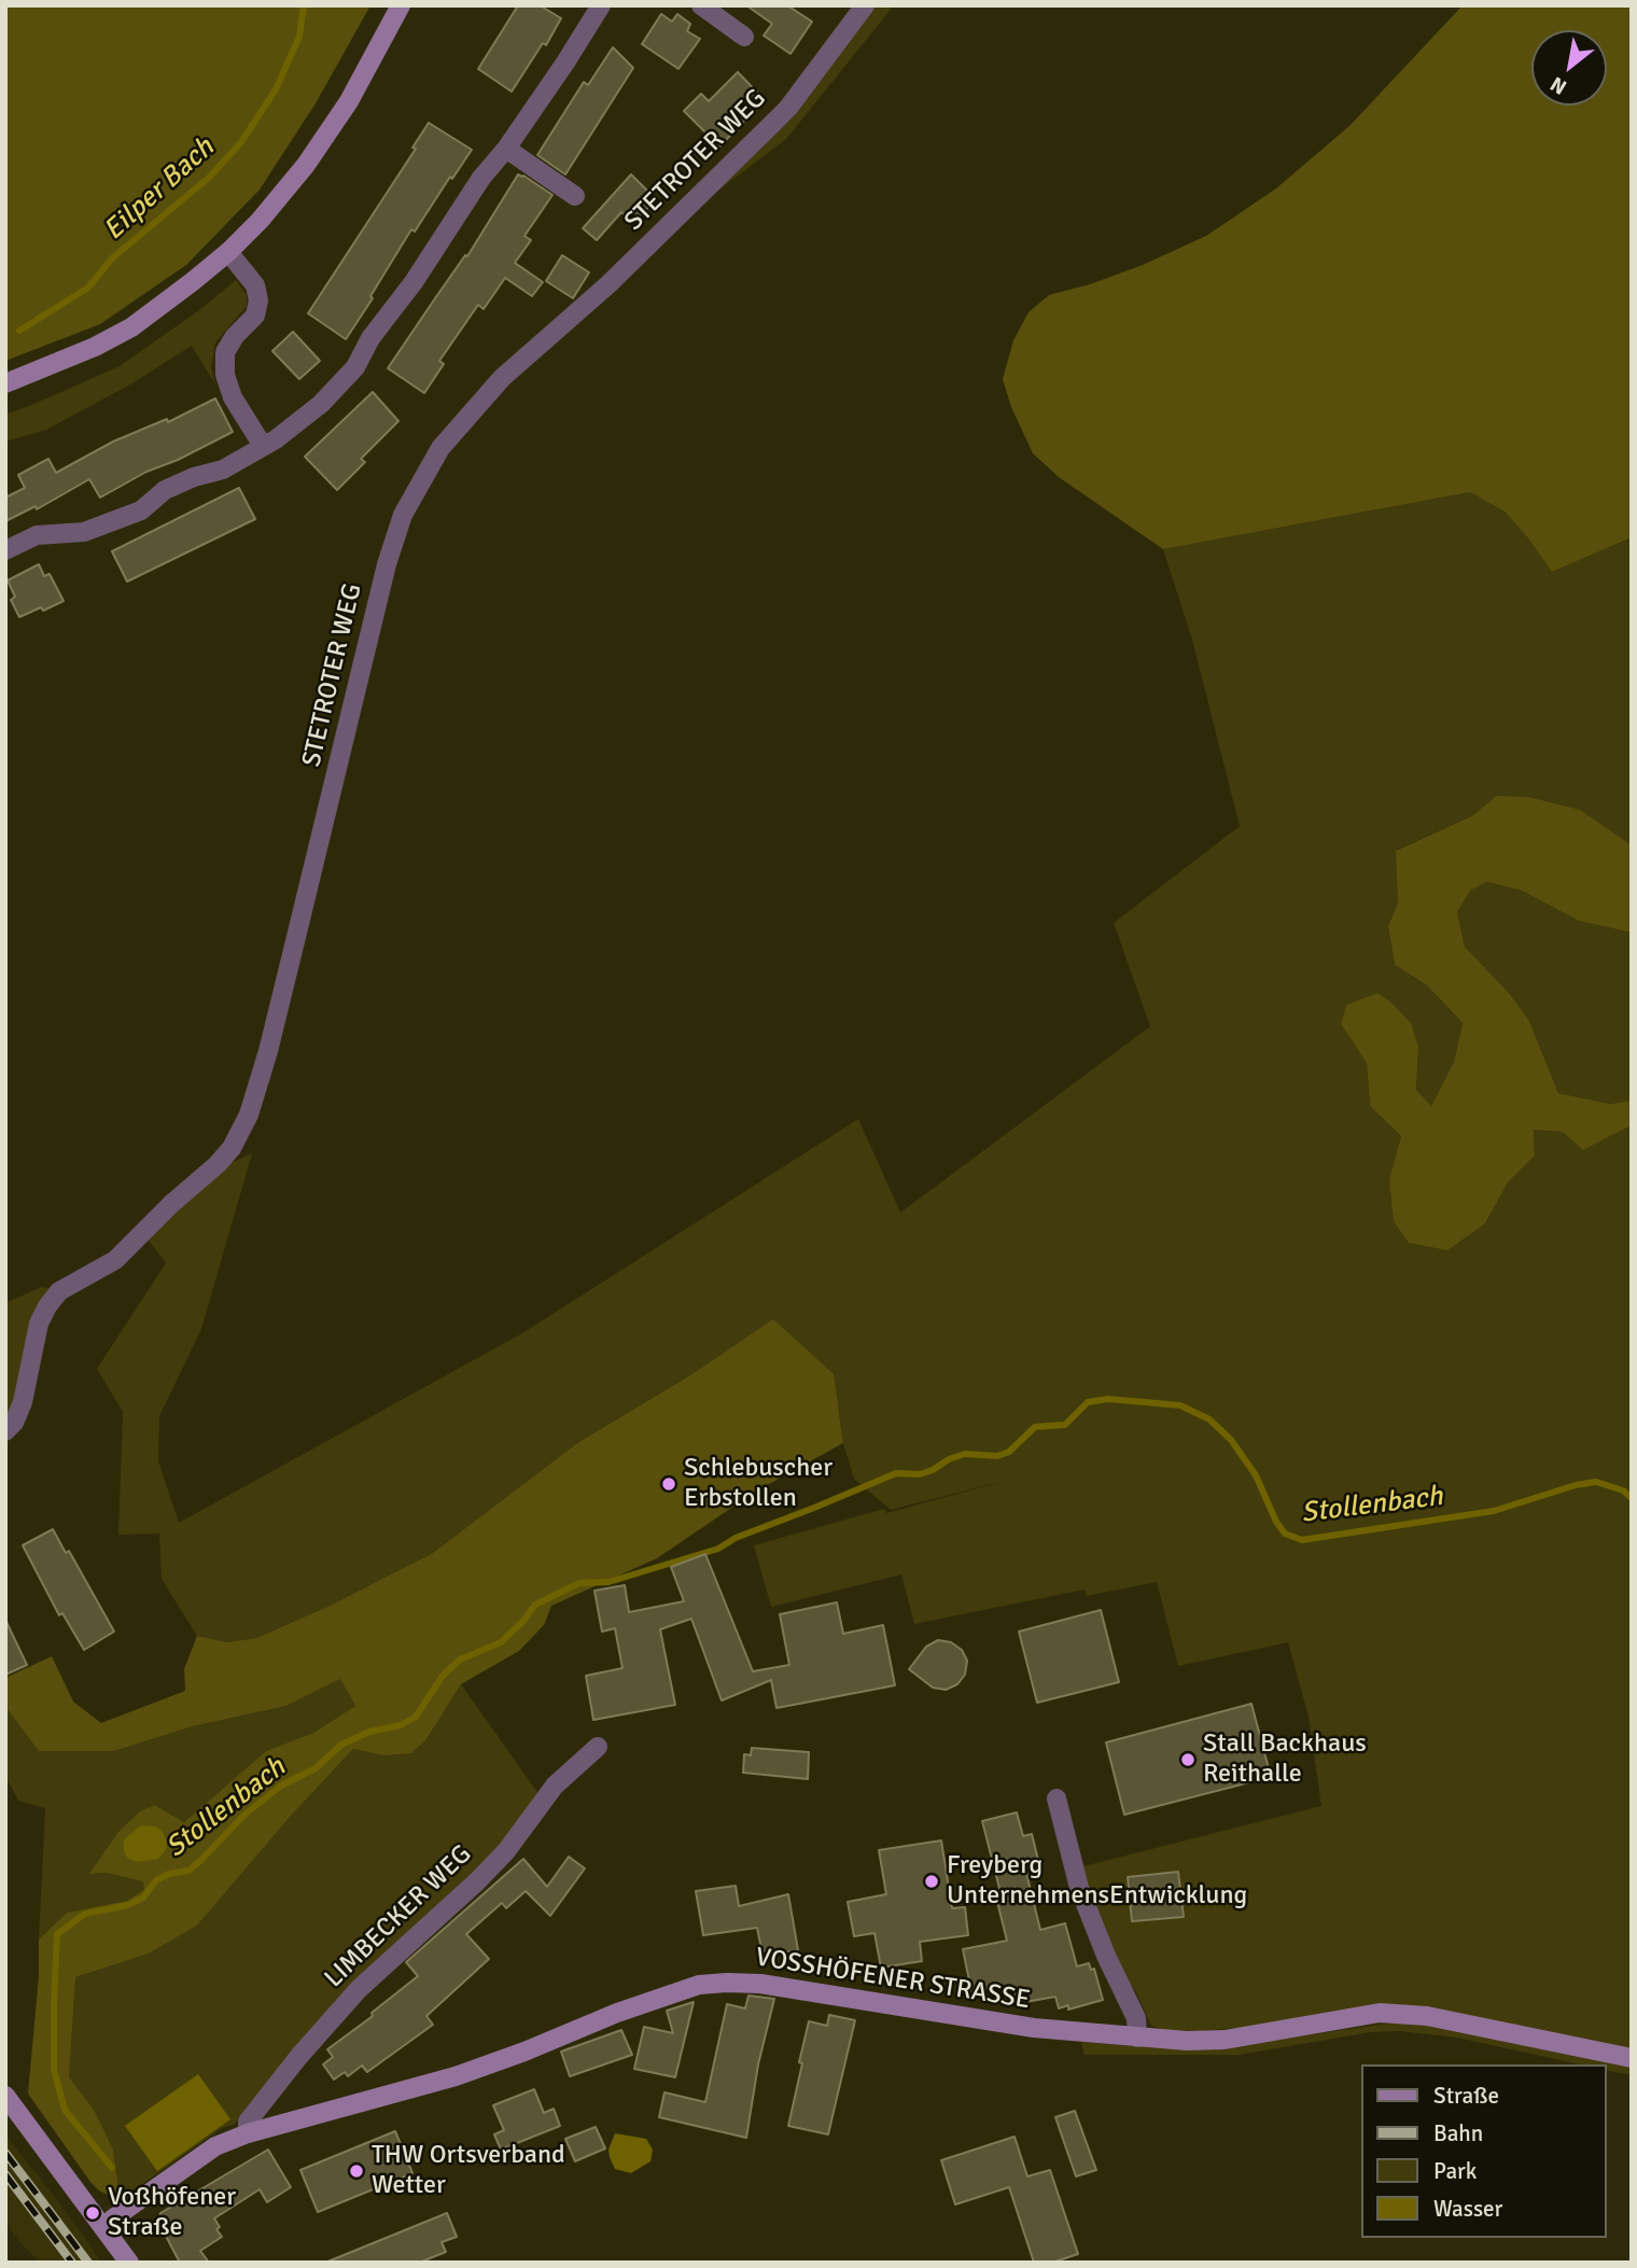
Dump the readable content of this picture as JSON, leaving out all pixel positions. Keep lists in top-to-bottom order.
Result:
{
  "streets": {
    "street": ["STETROTER WEG", "LIMBECKER WEG", "VOSSHÖFENER STRASSE"]
  },
  "crossings": [
    ["LIMBECKER WEG", "VOSSHÖFENER STRASSE"]
  ],
  "water": ["Eilper Bach", "Stollenbach"],
  "places": [
    "Schlebuscher Erbstollen",
    "Stall Backhaus Reithalle",
    "Freyberg UnternehmensEntwicklung",
    "THW Ortsverband Wetter",
    "Voßhöfener Straße"
  ],
  "legend": [
    "Straße",
    "Bahn",
    "Park",
    "Wasser"
  ],
  "north": "bottom left"
}
